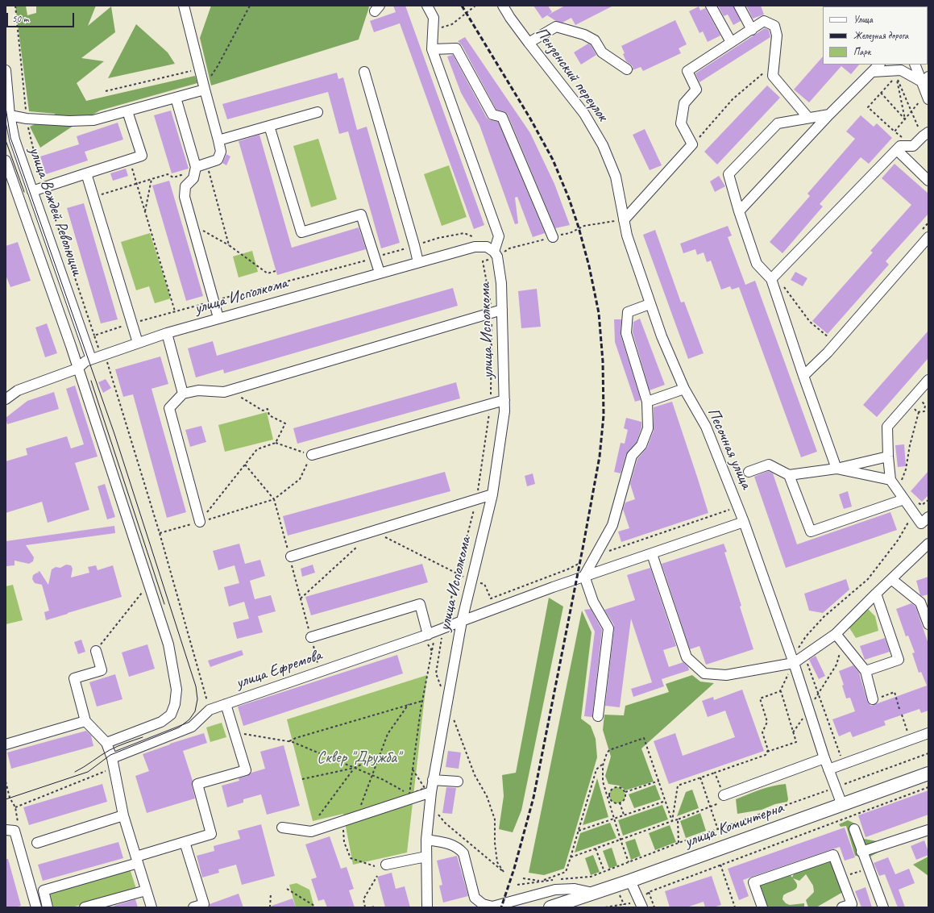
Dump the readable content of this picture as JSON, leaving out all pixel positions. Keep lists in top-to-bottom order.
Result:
{
  "streets": {
    "main road": ["улица Коминтерна"],
    "street": [
      "Пензенский переулок",
      "улица Вождей Революции",
      "улица Исполкома",
      "Песочная улица",
      "улица Ефремова"
    ]
  },
  "crossings": [
    ["Пензенский переулок", "Песочная улица"],
    ["улица Вождей Революции", "улица Исполкома"],
    ["улица Исполкома", "улица Ефремова"],
    ["Песочная улица", "улица Ефремова"],
    ["Песочная улица", "улица Коминтерна"]
  ],
  "parks": ["Сквер \"Дружба\""],
  "legend": ["Улица", "Железная дорога", "Парк"],
  "scale_bar": "50 m"
}
